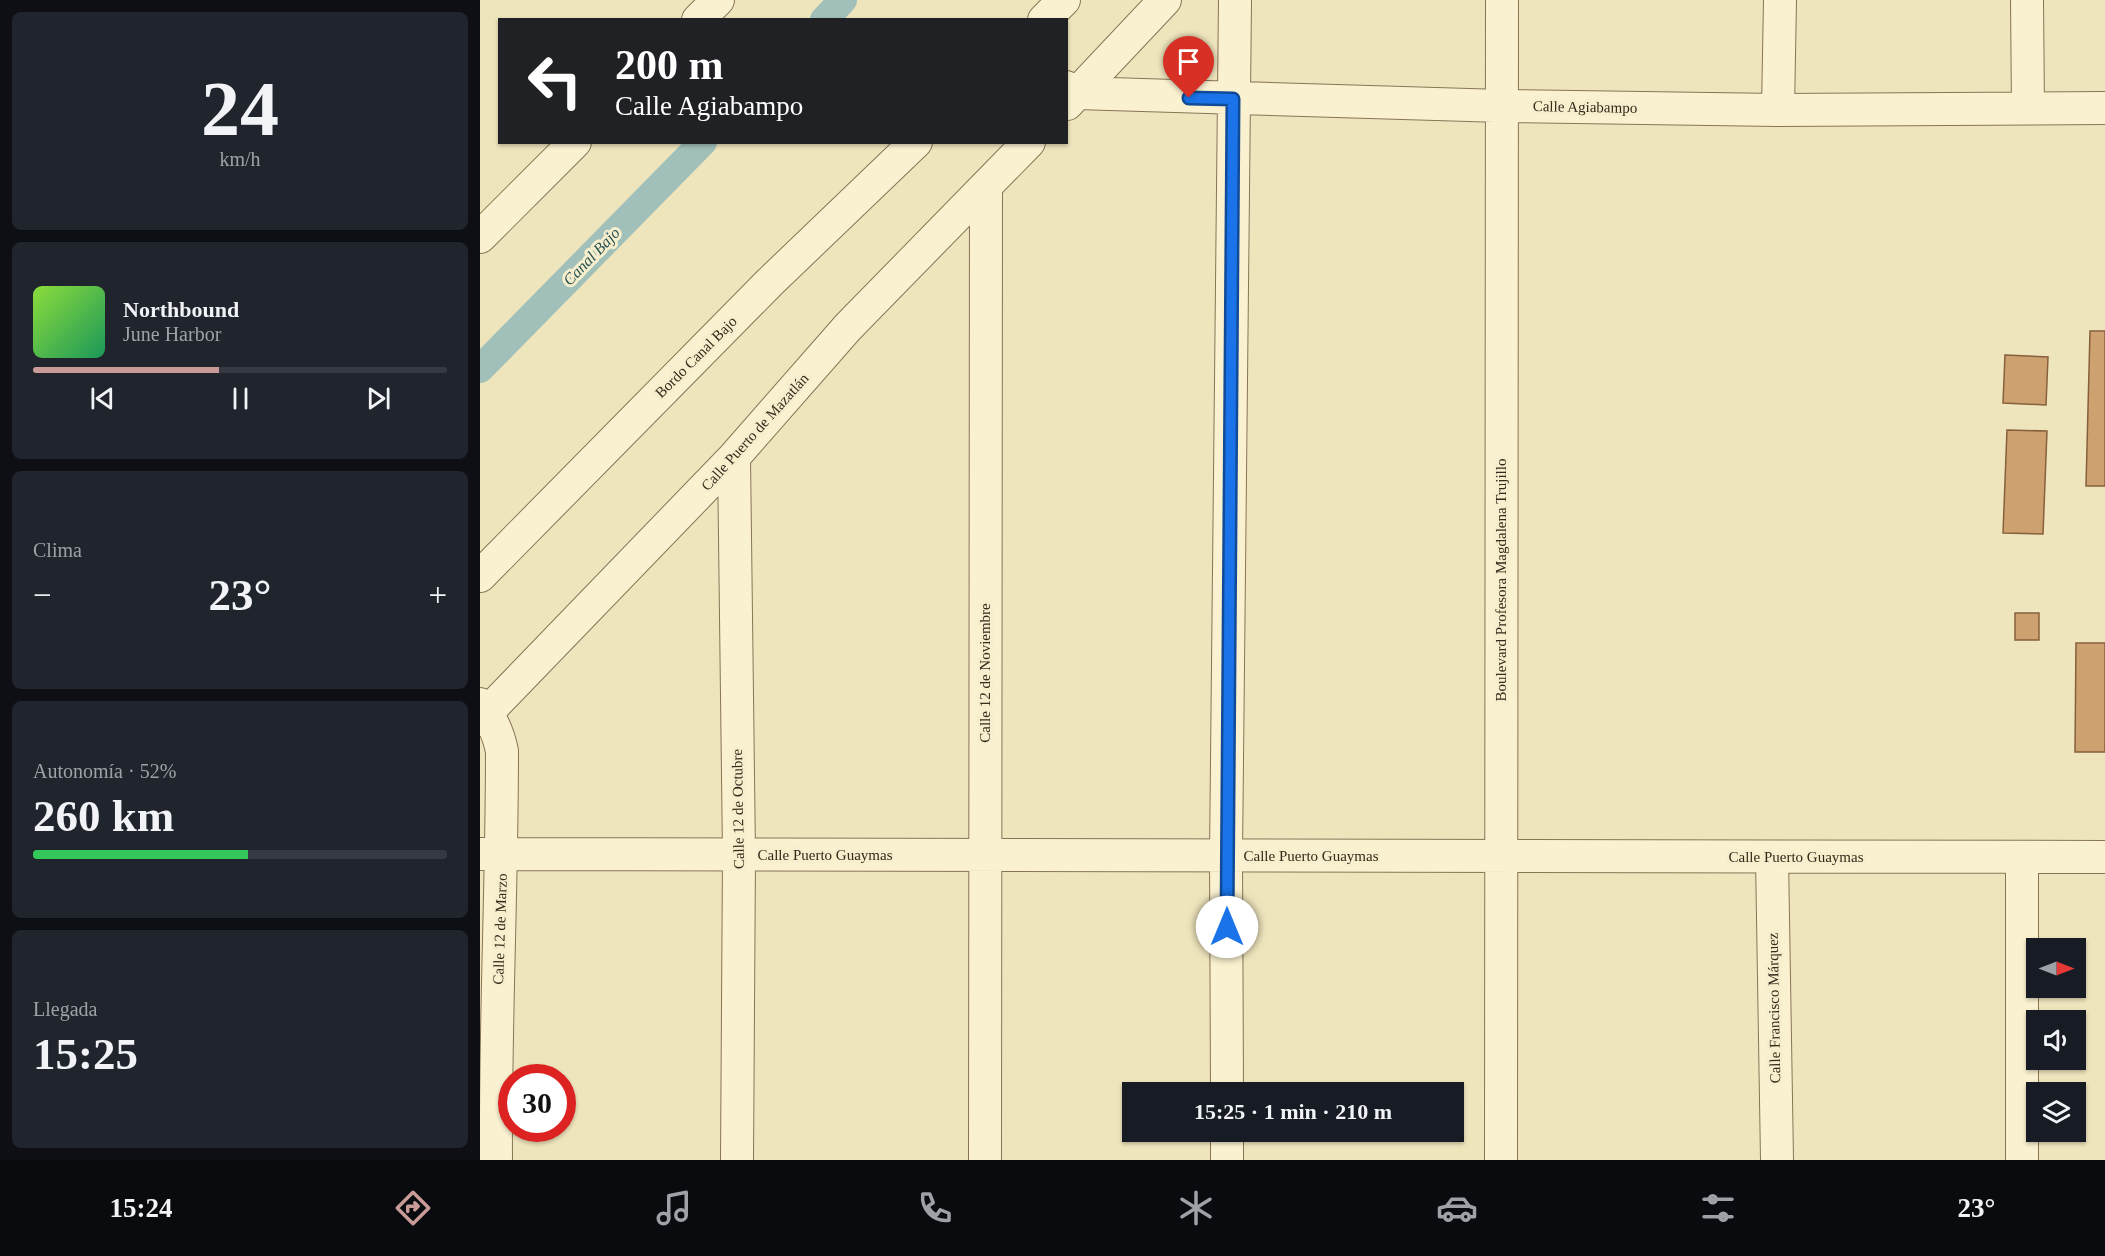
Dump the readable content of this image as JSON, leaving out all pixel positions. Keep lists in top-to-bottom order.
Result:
{
  "streets": {
    "street": [
      "Calle Agiabampo",
      "Bordo Canal Bajo",
      "Calle Puerto de Mazatlán",
      "Boulevard Profesora Magdalena Trujillo",
      "Calle 12 de Noviembre",
      "Calle 12 de Octubre",
      "Calle Puerto Guaymas",
      "Calle 12 de Marzo",
      "Calle Francisco Márquez"
    ]
  },
  "crossings": [
    ["Calle Agiabampo", "Boulevard Profesora Magdalena Trujillo"],
    ["Calle Puerto de Mazatlán", "Calle 12 de Noviembre"],
    ["Calle Puerto de Mazatlán", "Calle 12 de Octubre"],
    ["Calle Puerto de Mazatlán", "Calle 12 de Marzo"],
    ["Boulevard Profesora Magdalena Trujillo", "Calle Puerto Guaymas"],
    ["Calle 12 de Noviembre", "Calle Puerto Guaymas"],
    ["Calle 12 de Octubre", "Calle Puerto Guaymas"],
    ["Calle Puerto Guaymas", "Calle 12 de Marzo"],
    ["Calle Puerto Guaymas", "Calle Francisco Márquez"]
  ],
  "water": ["Canal Bajo"],
  "north": "right",
  "page": {
    "tile": [
      ["24", "km/h"],
      "Clima",
      ["Autonomía · 52%", "260 km"],
      ["Llegada", "15:25"]
    ],
    "turn": ["200 m", "Calle Agiabampo"],
    "song": ["Northbound", "June Harbor"],
    "heat": ["−", "23°", "+"],
    "limit": "30",
    "trip": "15:25 · 1 min · 210 m",
    "tabs": ["15:24", "23°"]
  }
}
